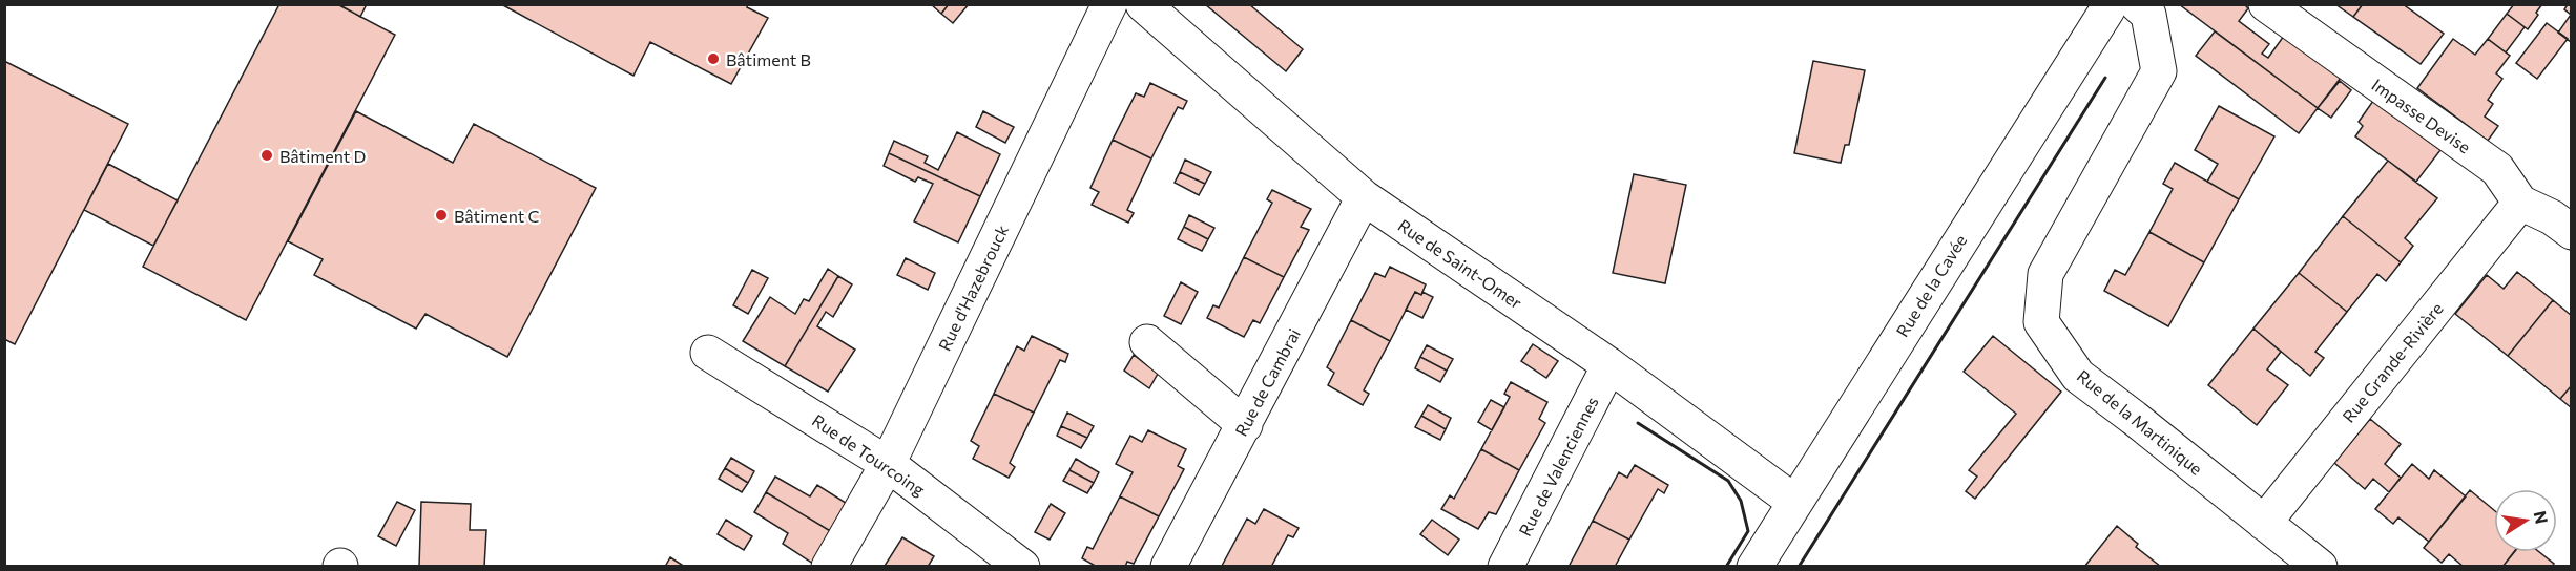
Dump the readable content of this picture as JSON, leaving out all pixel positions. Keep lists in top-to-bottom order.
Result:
{
  "streets": {
    "street": [
      "Impasse Devise",
      "Rue de Saint-Omer",
      "Rue de la Cavée",
      "Rue d'Hazebrouck",
      "Rue Grande-Rivière",
      "Rue de Cambrai",
      "Rue de la Martinique",
      "Rue de Tourcoing",
      "Rue de Valenciennes"
    ]
  },
  "crossings": [
    ["Impasse Devise", "Rue Grande-Rivière"],
    ["Rue de Saint-Omer", "Rue de la Cavée"],
    ["Rue de Saint-Omer", "Rue de Cambrai"],
    ["Rue de Saint-Omer", "Rue de Valenciennes"],
    ["Rue d'Hazebrouck", "Rue de Tourcoing"],
    ["Rue Grande-Rivière", "Rue de la Martinique"]
  ],
  "places": ["Bâtiment B", "Bâtiment D", "Bâtiment C"],
  "north": "right"
}
